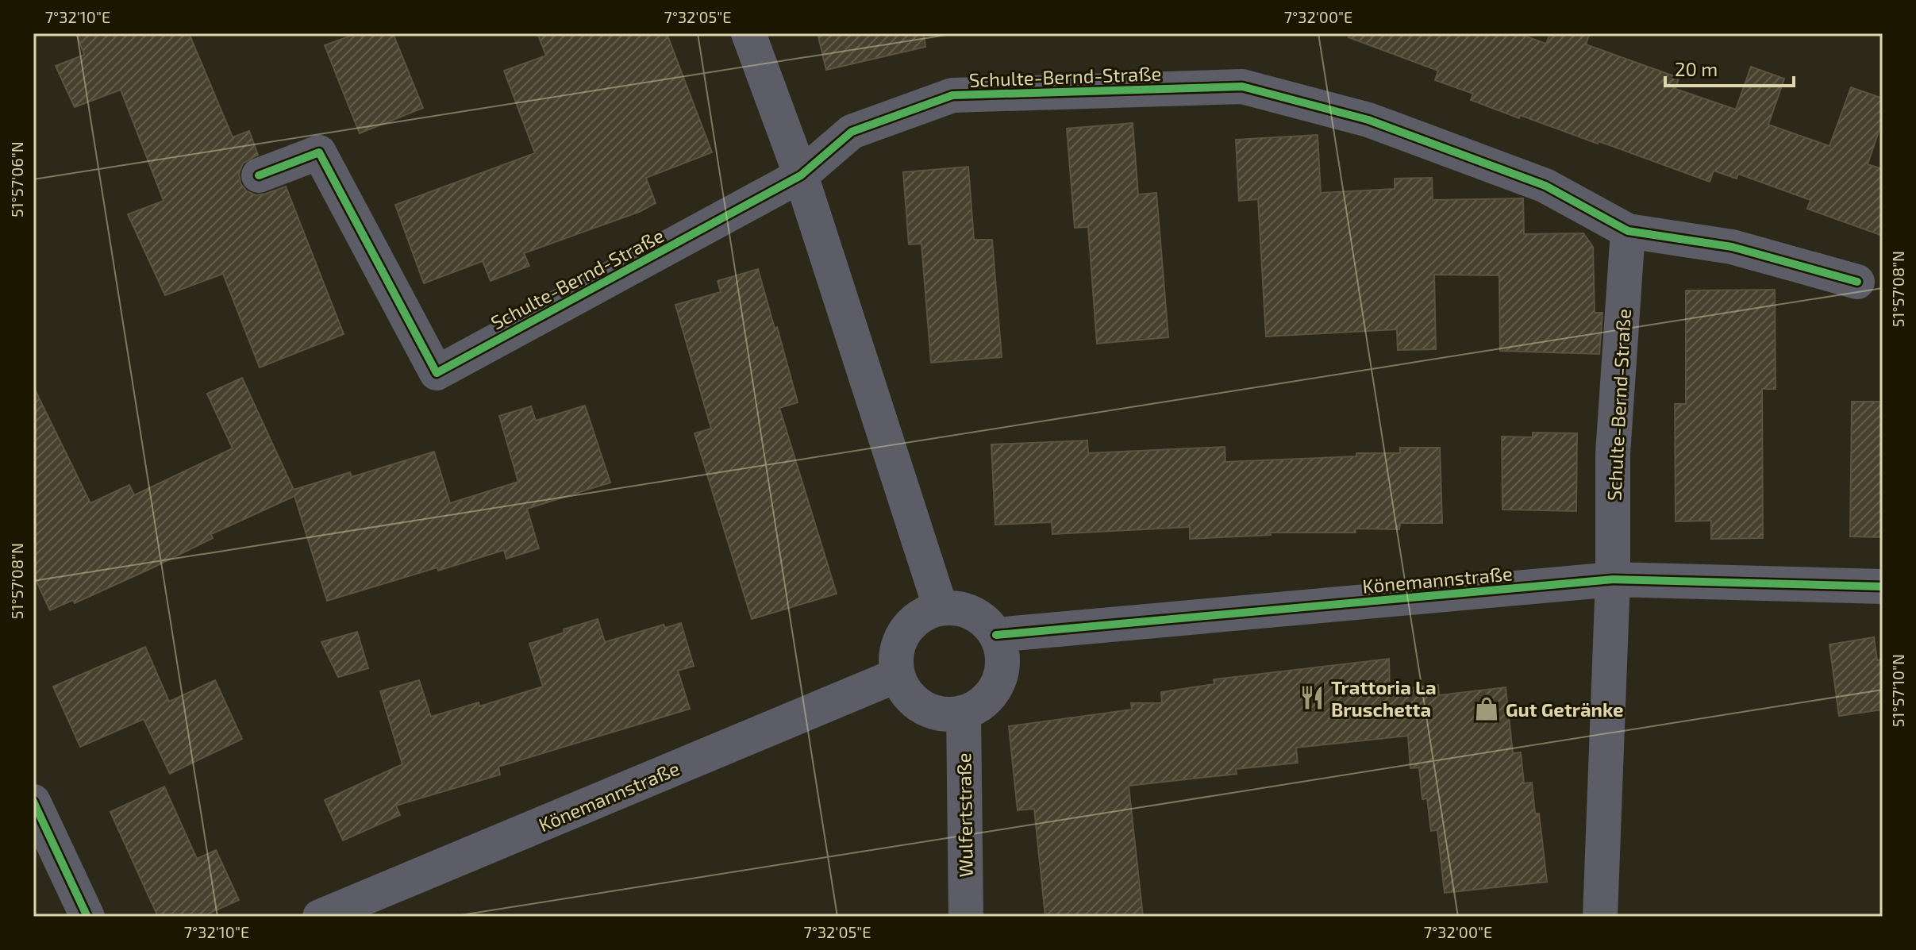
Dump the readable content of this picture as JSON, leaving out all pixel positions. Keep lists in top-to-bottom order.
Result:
{
  "streets": {
    "street": ["Schulte-Bernd-Straße", "Könemannstraße", "Wulfertstraße"]
  },
  "crossings": [
    ["Schulte-Bernd-Straße", "Könemannstraße"],
    ["Könemannstraße", "Wulfertstraße"]
  ],
  "places": {
    "restaurant": ["Trattoria La Bruschetta"],
    "shop": ["Gut Getränke"]
  },
  "scale_bar": "20 m",
  "coordinates": [
    "7°32'10\"E",
    "7°32'05\"E",
    "7°32'00\"E",
    "51°57'06\"N",
    "51°57'08\"N",
    "51°57'10\"N"
  ]
}
